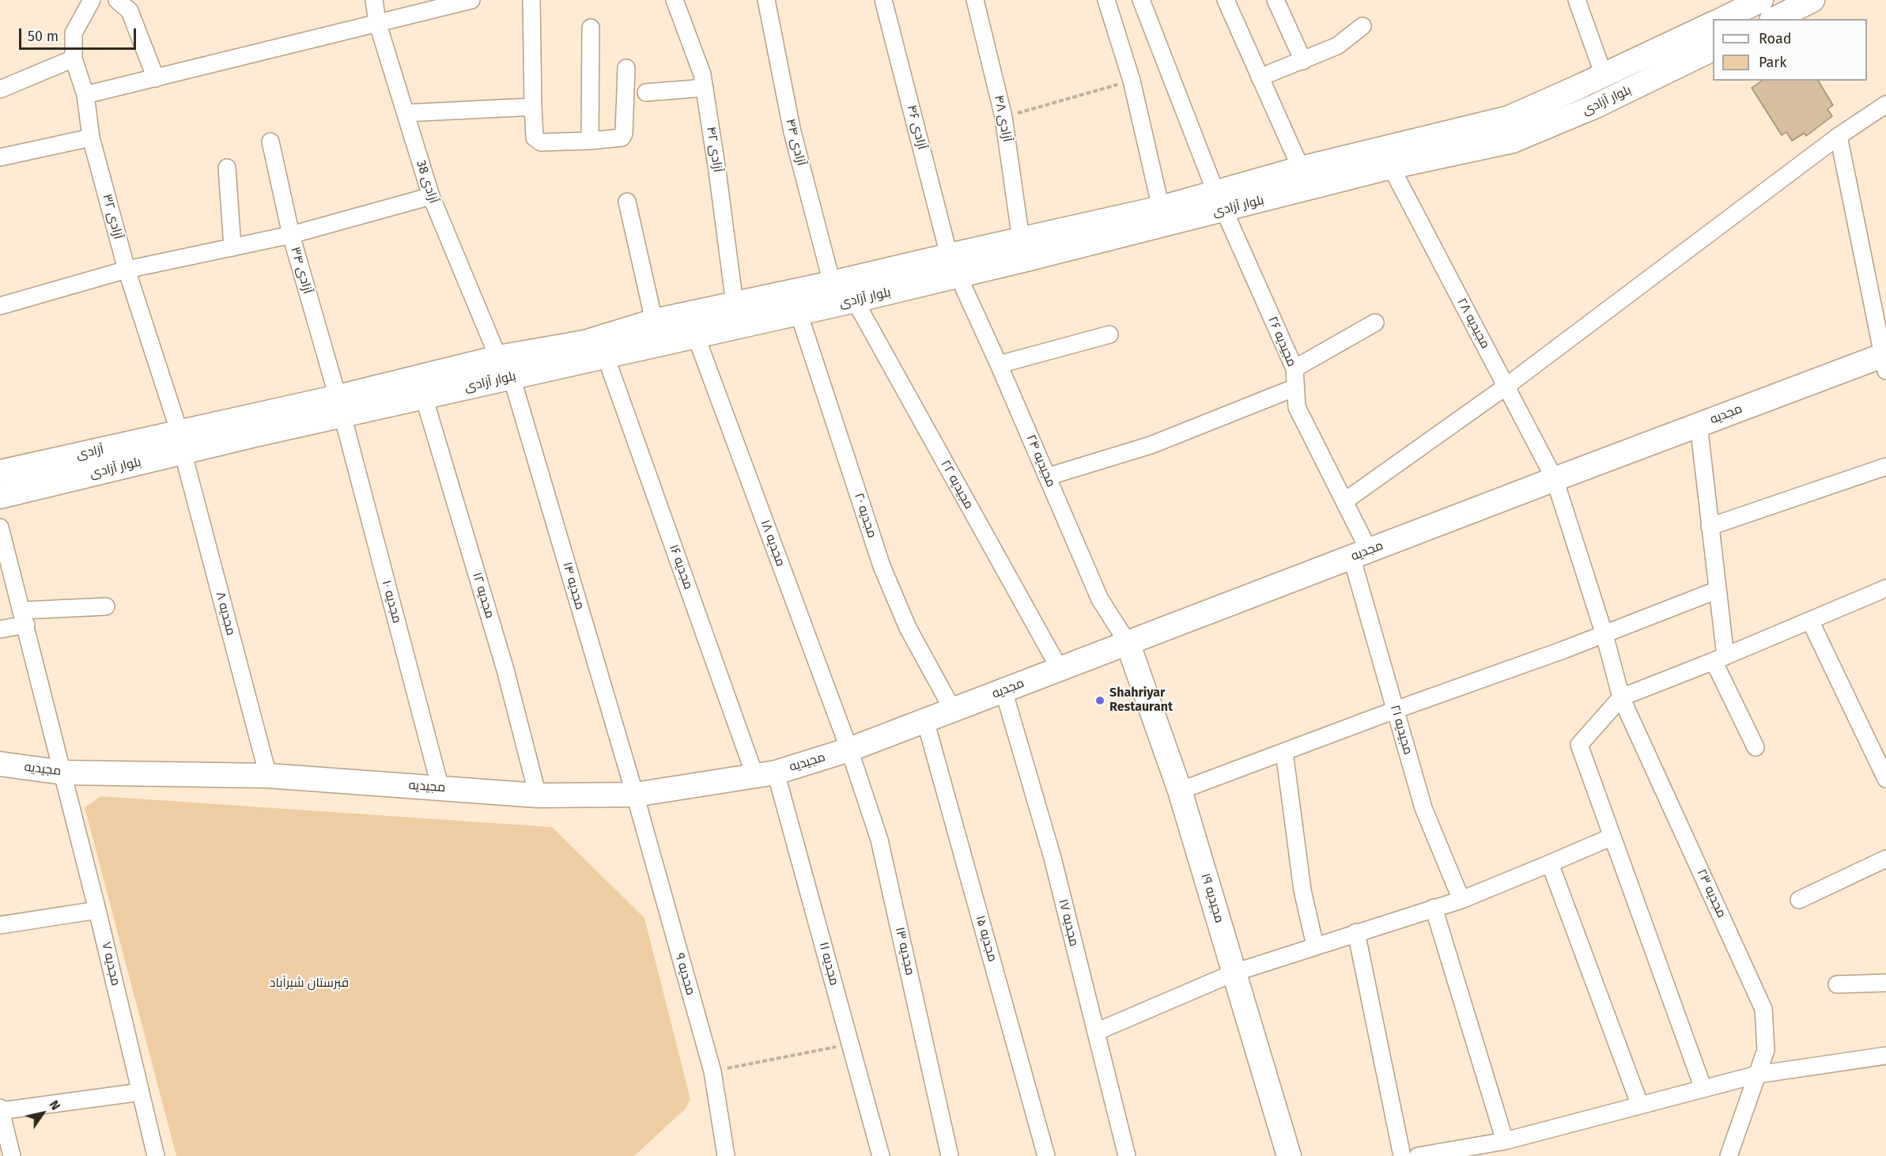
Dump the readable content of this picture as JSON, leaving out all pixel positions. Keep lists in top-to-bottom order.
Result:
{
  "streets": {
    "street": [
      "بلوار آزادی",
      "آزادی ۴۸",
      "آزادی ۴۶",
      "آزادی ۴۴",
      "آزادی ۴۲",
      "آزادی 38",
      "آزادی ۳۲",
      "آزادی ۳۴",
      "مجیدیه ۲۸",
      "مجیدیه ۲۶",
      "مجدیه",
      "آزادی",
      "مجیدیه ۲۴",
      "مجیدیه ۲۲",
      "مجدیه ۲۰",
      "مجدیه ۱۸",
      "مجدیه ۱۶",
      "مجدیه ۱۴",
      "مجدیه ۱۲",
      "مجدیه ۱۰",
      "مجدیه ۸",
      "مجیدیه ۲۱",
      "مجیدیه",
      "مجدیه ۲۳",
      "مجیدیه ۱۹",
      "مجدیه ۱۷",
      "مجدیه ۱۵",
      "مجدیه ۱۳",
      "مجدیه ۷",
      "مجدیه ۱۱",
      "مجدیه ۹"
    ]
  },
  "crossings": [
    ["بلوار آزادی", "آزادی ۴۸"],
    ["بلوار آزادی", "آزادی ۴۶"],
    ["بلوار آزادی", "آزادی ۴۴"],
    ["بلوار آزادی", "آزادی ۴۲"],
    ["بلوار آزادی", "آزادی 38"],
    ["بلوار آزادی", "آزادی ۳۲"],
    ["بلوار آزادی", "آزادی ۳۴"],
    ["بلوار آزادی", "مجیدیه ۲۸"],
    ["بلوار آزادی", "مجیدیه ۲۶"],
    ["بلوار آزادی", "آزادی"],
    ["بلوار آزادی", "مجیدیه ۲۴"],
    ["بلوار آزادی", "مجیدیه ۲۲"],
    ["بلوار آزادی", "مجدیه ۲۰"],
    ["بلوار آزادی", "مجدیه ۱۸"],
    ["بلوار آزادی", "مجدیه ۱۶"],
    ["بلوار آزادی", "مجدیه ۱۴"],
    ["بلوار آزادی", "مجدیه ۱۲"],
    ["بلوار آزادی", "مجدیه ۱۰"],
    ["بلوار آزادی", "مجدیه ۸"],
    ["آزادی ۴۶", "مجیدیه ۲۴"],
    ["آزادی 38", "مجدیه ۱۴"],
    ["آزادی ۳۲", "آزادی"],
    ["آزادی ۳۲", "مجدیه ۸"],
    ["آزادی ۳۴", "مجدیه ۱۰"],
    ["مجیدیه ۲۸", "مجدیه"],
    ["مجیدیه ۲۸", "مجدیه ۲۳"],
    ["مجیدیه ۲۶", "مجدیه"],
    ["مجیدیه ۲۶", "مجیدیه ۲۱"],
    ["مجدیه", "مجیدیه ۲۴"],
    ["مجدیه", "مجیدیه ۲۲"],
    ["مجدیه", "مجدیه ۲۰"],
    ["مجدیه", "مجدیه ۱۸"],
    ["مجدیه", "مجیدیه ۲۱"],
    ["مجدیه", "مجیدیه"],
    ["مجدیه", "مجیدیه ۱۹"],
    ["مجدیه", "مجدیه ۱۷"],
    ["مجدیه", "مجدیه ۱۵"],
    ["مجدیه", "مجدیه ۱۳"],
    ["آزادی", "مجدیه ۸"],
    ["مجیدیه ۲۴", "مجیدیه ۱۹"],
    ["مجدیه ۱۸", "مجیدیه"],
    ["مجدیه ۱۸", "مجدیه ۱۳"],
    ["مجدیه ۱۶", "مجیدیه"],
    ["مجدیه ۱۶", "مجدیه ۱۱"],
    ["مجدیه ۱۴", "مجیدیه"],
    ["مجدیه ۱۴", "مجدیه ۹"],
    ["مجدیه ۱۲", "مجیدیه"],
    ["مجدیه ۱۰", "مجیدیه"],
    ["مجدیه ۸", "مجیدیه"],
    ["مجیدیه", "مجدیه ۱۳"],
    ["مجیدیه", "مجدیه ۷"],
    ["مجیدیه", "مجدیه ۱۱"],
    ["مجیدیه", "مجدیه ۹"]
  ],
  "parks": ["قبرستان شیرآباد"],
  "places": ["Shahriyar Restaurant"],
  "legend": ["Road", "Park"],
  "scale_bar": "50 m",
  "north": "top right"
}
